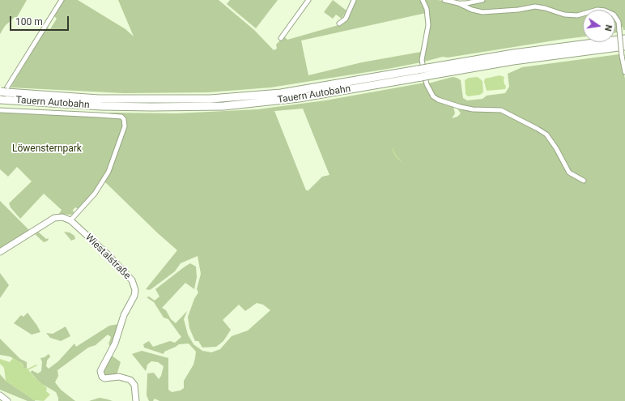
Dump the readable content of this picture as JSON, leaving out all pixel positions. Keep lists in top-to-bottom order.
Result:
{
  "streets": {
    "highway": ["Tauern Autobahn"],
    "street": ["Wiestalstraße"]
  },
  "parks": ["Löwensternpark"],
  "scale_bar": "100 m",
  "north": "right"
}
